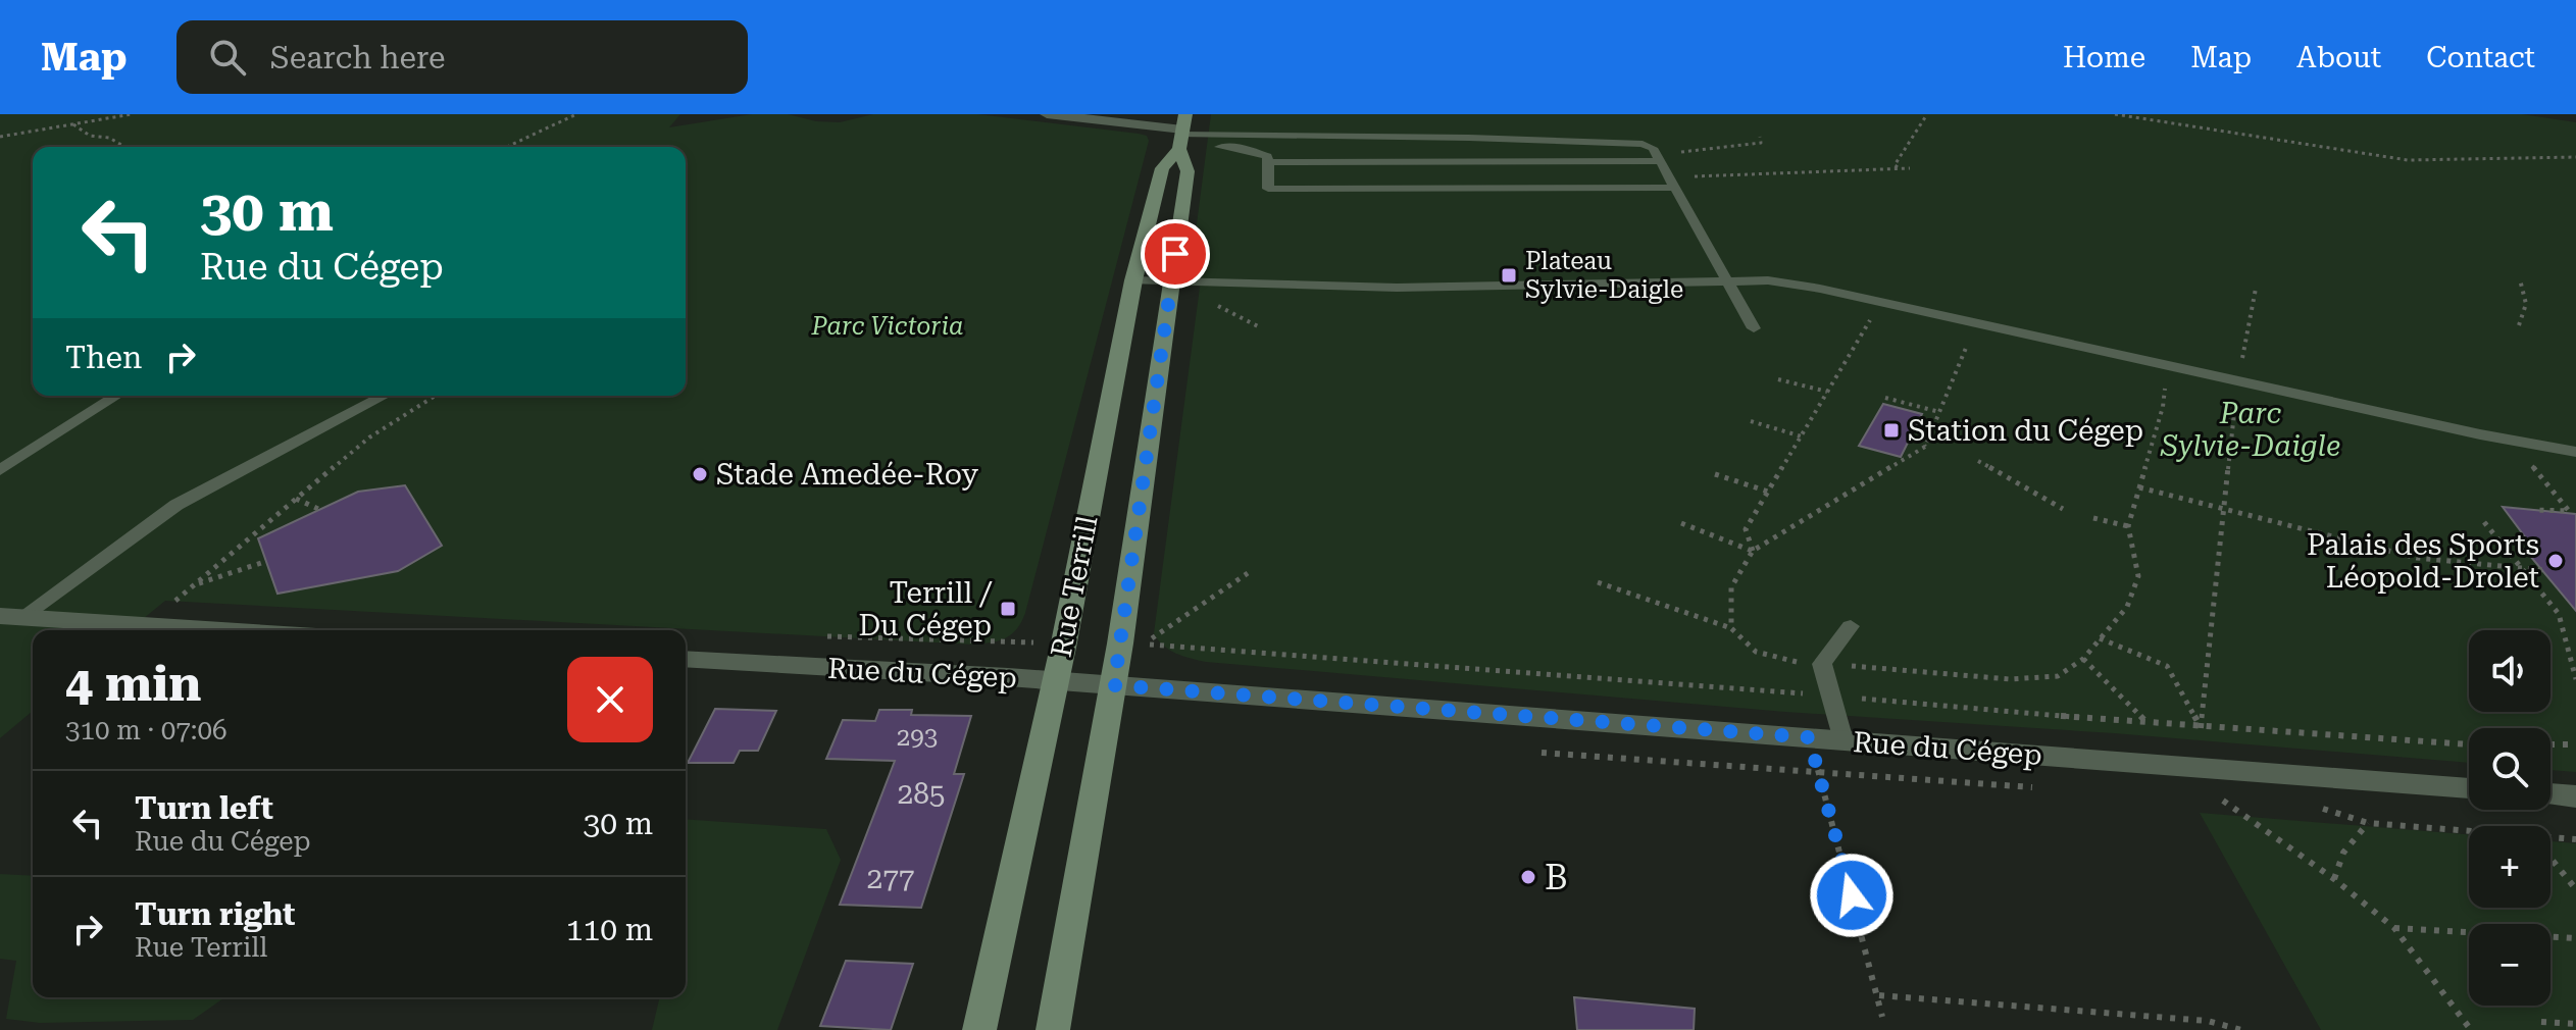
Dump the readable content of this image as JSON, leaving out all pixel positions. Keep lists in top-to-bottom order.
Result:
{
  "streets": {
    "street": ["Rue Terrill", "Rue du Cégep"]
  },
  "crossings": [
    ["Rue Terrill", "Rue du Cégep"]
  ],
  "parks": ["Parc Victoria", "Parc Sylvie-Daigle"],
  "places": {
    "transit": ["Plateau Sylvie-Daigle", "Station du Cégep", "Terrill / Du Cégep"],
    "other": ["Stade Amedée-Roy", "Palais des Sports Léopold-Drolet", "B"]
  },
  "house_numbers": ["293", "285", "277"],
  "page": {
    "header": "Map",
    "search": "Search here",
    "nav": [
      "Home",
      "Map",
      "About",
      "Contact"
    ],
    "turn": ["30 m", "Rue du Cégep"],
    "then": "Then",
    "map_buttons": ["+", "−"],
    "heading": ["4 min", "310 m · 07:06"],
    "list": [
      {
        "name": "Turn left",
        "note": "Rue du Cégep",
        "value": "30 m"
      },
      {
        "name": "Turn right",
        "note": "Rue Terrill",
        "value": "110 m"
      }
    ]
  }
}
